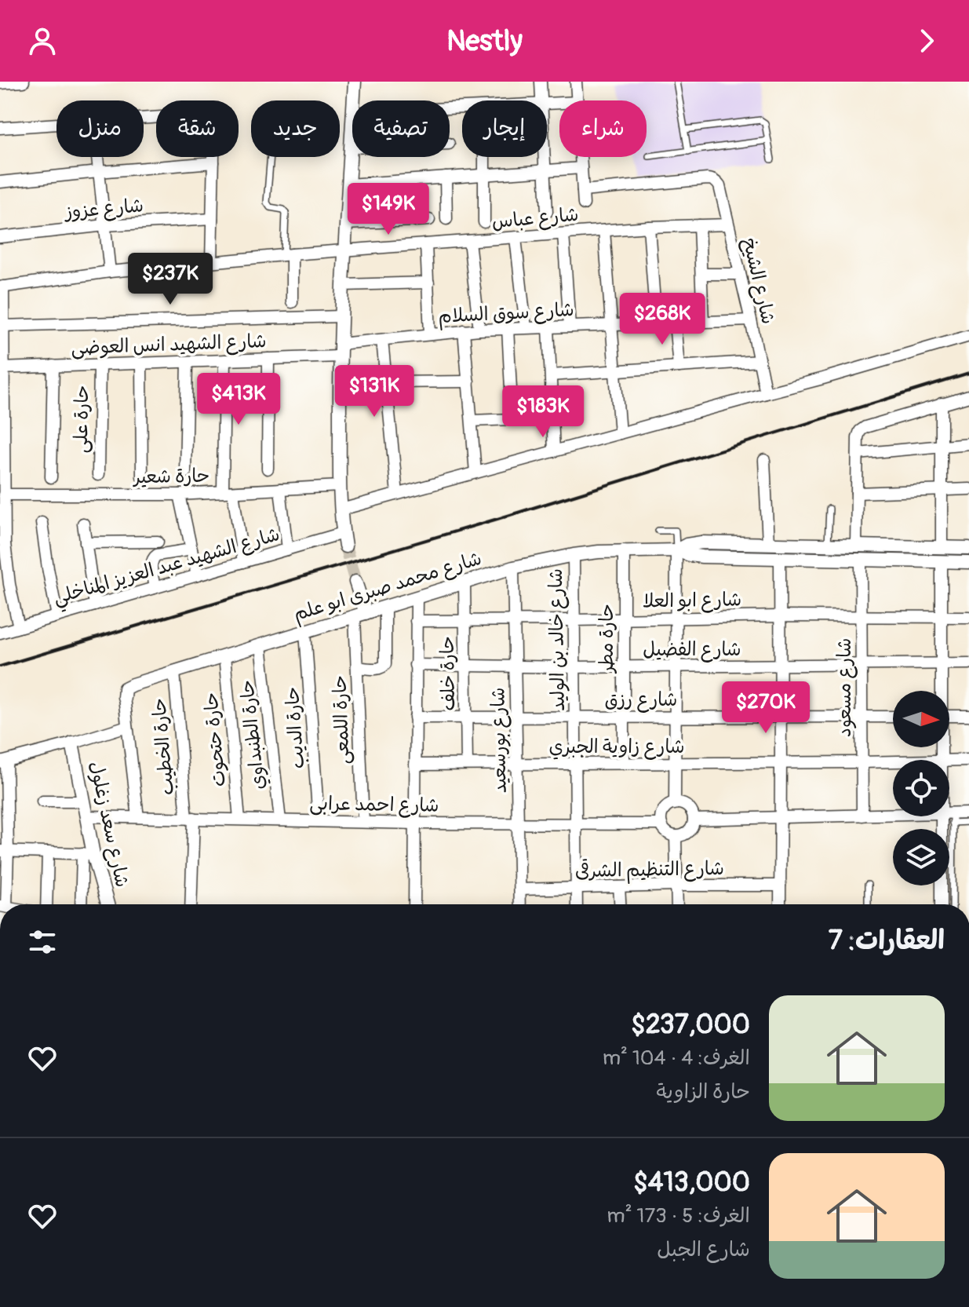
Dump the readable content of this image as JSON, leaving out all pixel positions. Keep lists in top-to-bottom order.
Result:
{
  "streets": {
    "street": [
      "شارع عزوز",
      "شارع عباس",
      "شارع الشيخ",
      "شارع سوق السلام",
      "شارع الشهيد انس العوضى",
      "حارة على",
      "حارة شعير",
      "شارع الشهيد عبد العزيز المناخلي",
      "شارع محمد صبرى ابو علم",
      "شارع ابو العلا",
      "حارة مطر",
      "شارع خالد بن الوليد",
      "شارع الفضيل",
      "حارة خلف",
      "شارع مسعود",
      "شارع رزق",
      "حارة اللمعى",
      "حارة الديب",
      "حارة الطنبداوي",
      "حارة حتحوت",
      "شارع بورسعيد",
      "حارة الخطيب",
      "شارع زاوية الجبري",
      "شارع احمد عرابى",
      "شارع سعد زغلول",
      "شارع التنظيم الشرقى"
    ]
  },
  "crossings": [
    ["شارع عباس", "شارع الشيخ"],
    ["شارع الشيخ", "شارع سوق السلام"],
    ["شارع سوق السلام", "شارع الشهيد انس العوضى"],
    ["شارع الشهيد انس العوضى", "حارة على"],
    ["شارع محمد صبرى ابو علم", "حارة مطر"],
    ["شارع محمد صبرى ابو علم", "شارع خالد بن الوليد"],
    ["شارع محمد صبرى ابو علم", "حارة خلف"],
    ["شارع محمد صبرى ابو علم", "شارع مسعود"],
    ["شارع محمد صبرى ابو علم", "حارة اللمعى"],
    ["شارع محمد صبرى ابو علم", "حارة الديب"],
    ["شارع محمد صبرى ابو علم", "حارة الطنبداوي"],
    ["شارع محمد صبرى ابو علم", "حارة حتحوت"],
    ["شارع محمد صبرى ابو علم", "شارع بورسعيد"],
    ["شارع محمد صبرى ابو علم", "حارة الخطيب"],
    ["شارع ابو العلا", "حارة مطر"],
    ["شارع ابو العلا", "شارع خالد بن الوليد"],
    ["شارع ابو العلا", "حارة خلف"],
    ["شارع ابو العلا", "شارع مسعود"],
    ["شارع ابو العلا", "شارع بورسعيد"],
    ["حارة مطر", "شارع الفضيل"],
    ["حارة مطر", "شارع رزق"],
    ["حارة مطر", "شارع زاوية الجبري"],
    ["شارع خالد بن الوليد", "شارع الفضيل"],
    ["شارع خالد بن الوليد", "شارع رزق"],
    ["شارع خالد بن الوليد", "شارع زاوية الجبري"],
    ["شارع خالد بن الوليد", "شارع احمد عرابى"],
    ["شارع خالد بن الوليد", "شارع التنظيم الشرقى"],
    ["شارع الفضيل", "حارة خلف"],
    ["شارع الفضيل", "شارع مسعود"],
    ["شارع الفضيل", "شارع بورسعيد"],
    ["حارة خلف", "شارع رزق"],
    ["حارة خلف", "شارع زاوية الجبري"],
    ["شارع مسعود", "شارع رزق"],
    ["شارع مسعود", "شارع زاوية الجبري"],
    ["شارع رزق", "شارع بورسعيد"],
    ["حارة اللمعى", "شارع احمد عرابى"],
    ["حارة الديب", "شارع احمد عرابى"],
    ["حارة الطنبداوي", "شارع احمد عرابى"],
    ["حارة حتحوت", "شارع احمد عرابى"],
    ["شارع بورسعيد", "شارع زاوية الجبري"],
    ["شارع بورسعيد", "شارع احمد عرابى"],
    ["شارع بورسعيد", "شارع التنظيم الشرقى"],
    ["حارة الخطيب", "شارع احمد عرابى"],
    ["شارع احمد عرابى", "شارع سعد زغلول"]
  ],
  "north": "right",
  "page": {
    "header": "Nestly",
    "chip": [
      "شراء",
      "إيجار",
      "تصفية",
      "جديد",
      "شقة",
      "منزل"
    ],
    "price": [
      "$149K",
      "$237K",
      "$268K",
      "$131K",
      "$413K",
      "$183K",
      "$270K"
    ],
    "heading": "العقارات: 7",
    "list": [
      {
        "name": "$237,000",
        "note": "الغرف: 4 · 104 m² · حارة الزاوية"
      },
      {
        "name": "$413,000",
        "note": "الغرف: 5 · 173 m² · شارع الجبل"
      }
    ]
  }
}
